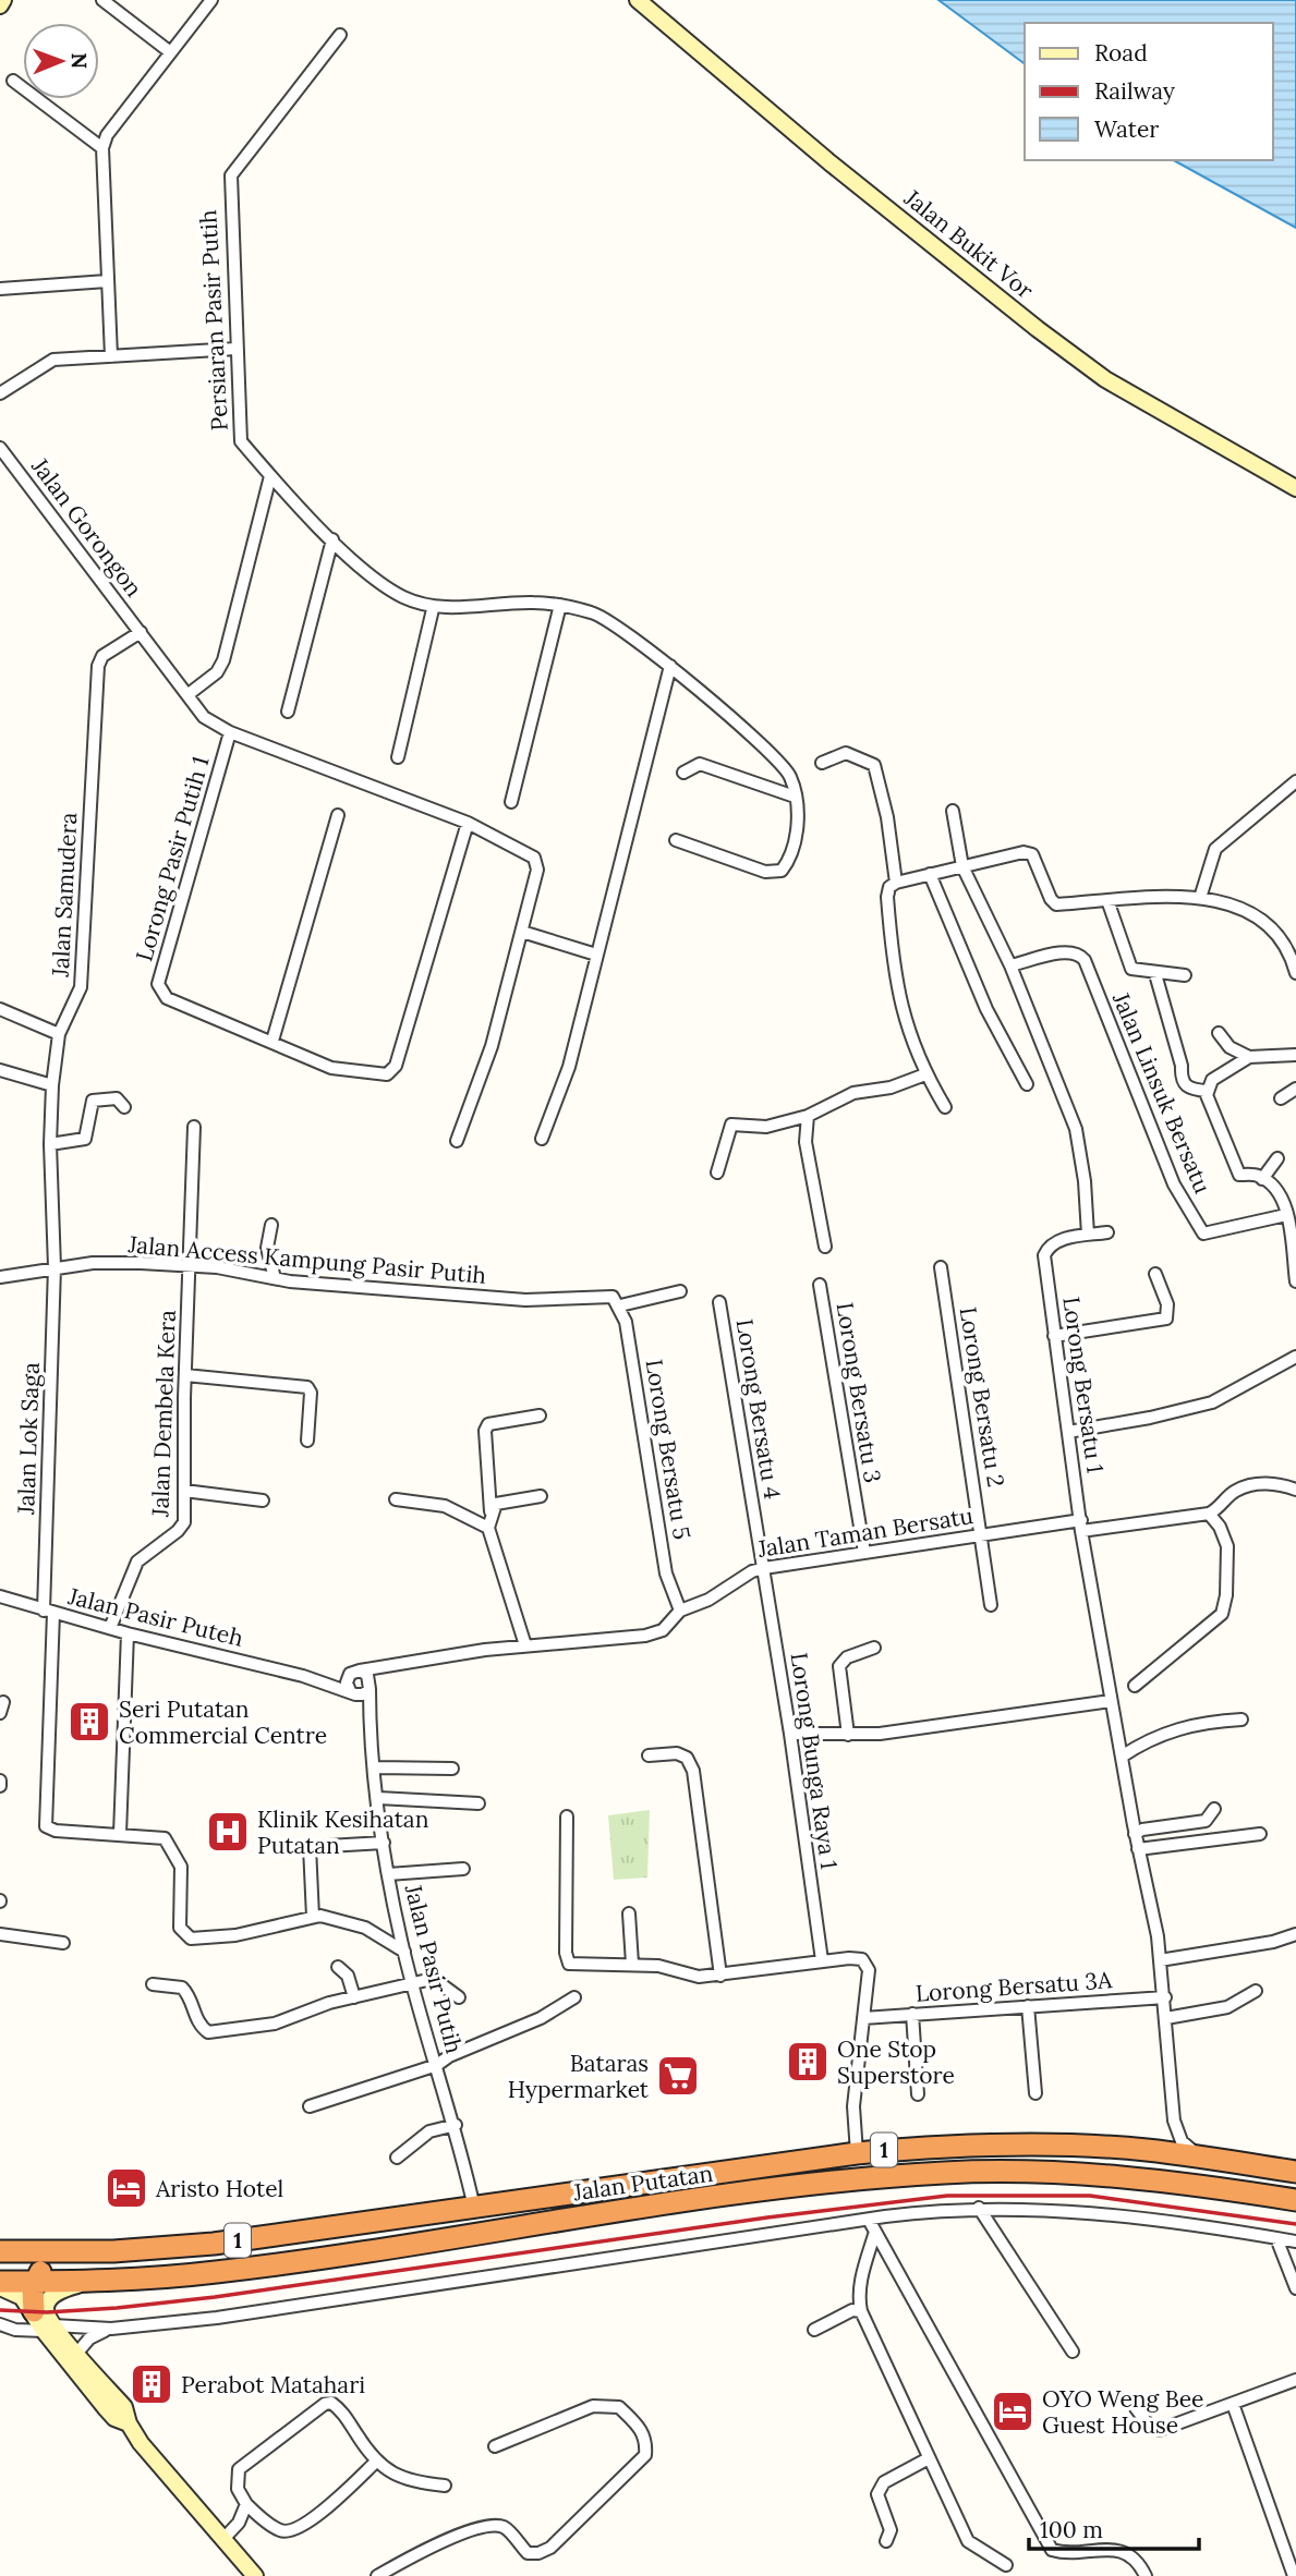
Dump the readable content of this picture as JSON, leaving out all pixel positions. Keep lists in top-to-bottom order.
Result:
{
  "streets": {
    "highway": ["1", "Jalan Putatan"],
    "street": [
      "Jalan Bukit Vor",
      "Persiaran Pasir Putih",
      "Jalan Gorongon",
      "Lorong Pasir Putih 1",
      "Jalan Samudera",
      "Jalan Linsuk Bersatu",
      "Jalan Access Kampung Pasir Putih",
      "Lorong Bersatu 1",
      "Lorong Bersatu 3",
      "Lorong Bersatu 2",
      "Lorong Bersatu 4",
      "Jalan Dembela Kera",
      "Jalan Lok Saga",
      "Lorong Bersatu 5",
      "Jalan Taman Bersatu",
      "Jalan Pasir Puteh",
      "Lorong Bunga Raya 1",
      "Jalan Pasir Putih",
      "Lorong Bersatu 3A"
    ]
  },
  "crossings": [
    ["Jalan Gorongon", "Lorong Pasir Putih 1"],
    ["Jalan Gorongon", "Jalan Samudera"],
    ["Jalan Samudera", "Jalan Access Kampung Pasir Putih"],
    ["Jalan Samudera", "Jalan Lok Saga"],
    ["Jalan Access Kampung Pasir Putih", "Jalan Dembela Kera"],
    ["Jalan Access Kampung Pasir Putih", "Jalan Lok Saga"],
    ["Jalan Access Kampung Pasir Putih", "Lorong Bersatu 5"],
    ["Lorong Bersatu 1", "Jalan Taman Bersatu"],
    ["Lorong Bersatu 1", "Lorong Bersatu 3A"],
    ["Lorong Bersatu 3", "Jalan Taman Bersatu"],
    ["Lorong Bersatu 2", "Jalan Taman Bersatu"],
    ["Lorong Bersatu 4", "Jalan Taman Bersatu"],
    ["Lorong Bersatu 4", "Lorong Bunga Raya 1"],
    ["Jalan Dembela Kera", "Jalan Pasir Puteh"],
    ["Jalan Lok Saga", "Jalan Pasir Puteh"],
    ["Lorong Bersatu 5", "Jalan Taman Bersatu"],
    ["Jalan Taman Bersatu", "Jalan Pasir Puteh"],
    ["Jalan Taman Bersatu", "Lorong Bunga Raya 1"],
    ["Jalan Taman Bersatu", "Jalan Pasir Putih"],
    ["Jalan Pasir Puteh", "Jalan Pasir Putih"],
    ["Jalan Pasir Putih", "Jalan Putatan"]
  ],
  "places": {
    "building": ["Seri Putatan Commercial Centre", "One Stop Superstore", "Perabot Matahari"],
    "hospital": ["Klinik Kesihatan Putatan"],
    "supermarket": ["Bataras Hypermarket"],
    "hotel": ["Aristo Hotel", "OYO Weng Bee Guest House"]
  },
  "legend": ["Road", "Railway", "Water"],
  "scale_bar": "100 m",
  "north": "right"
}
